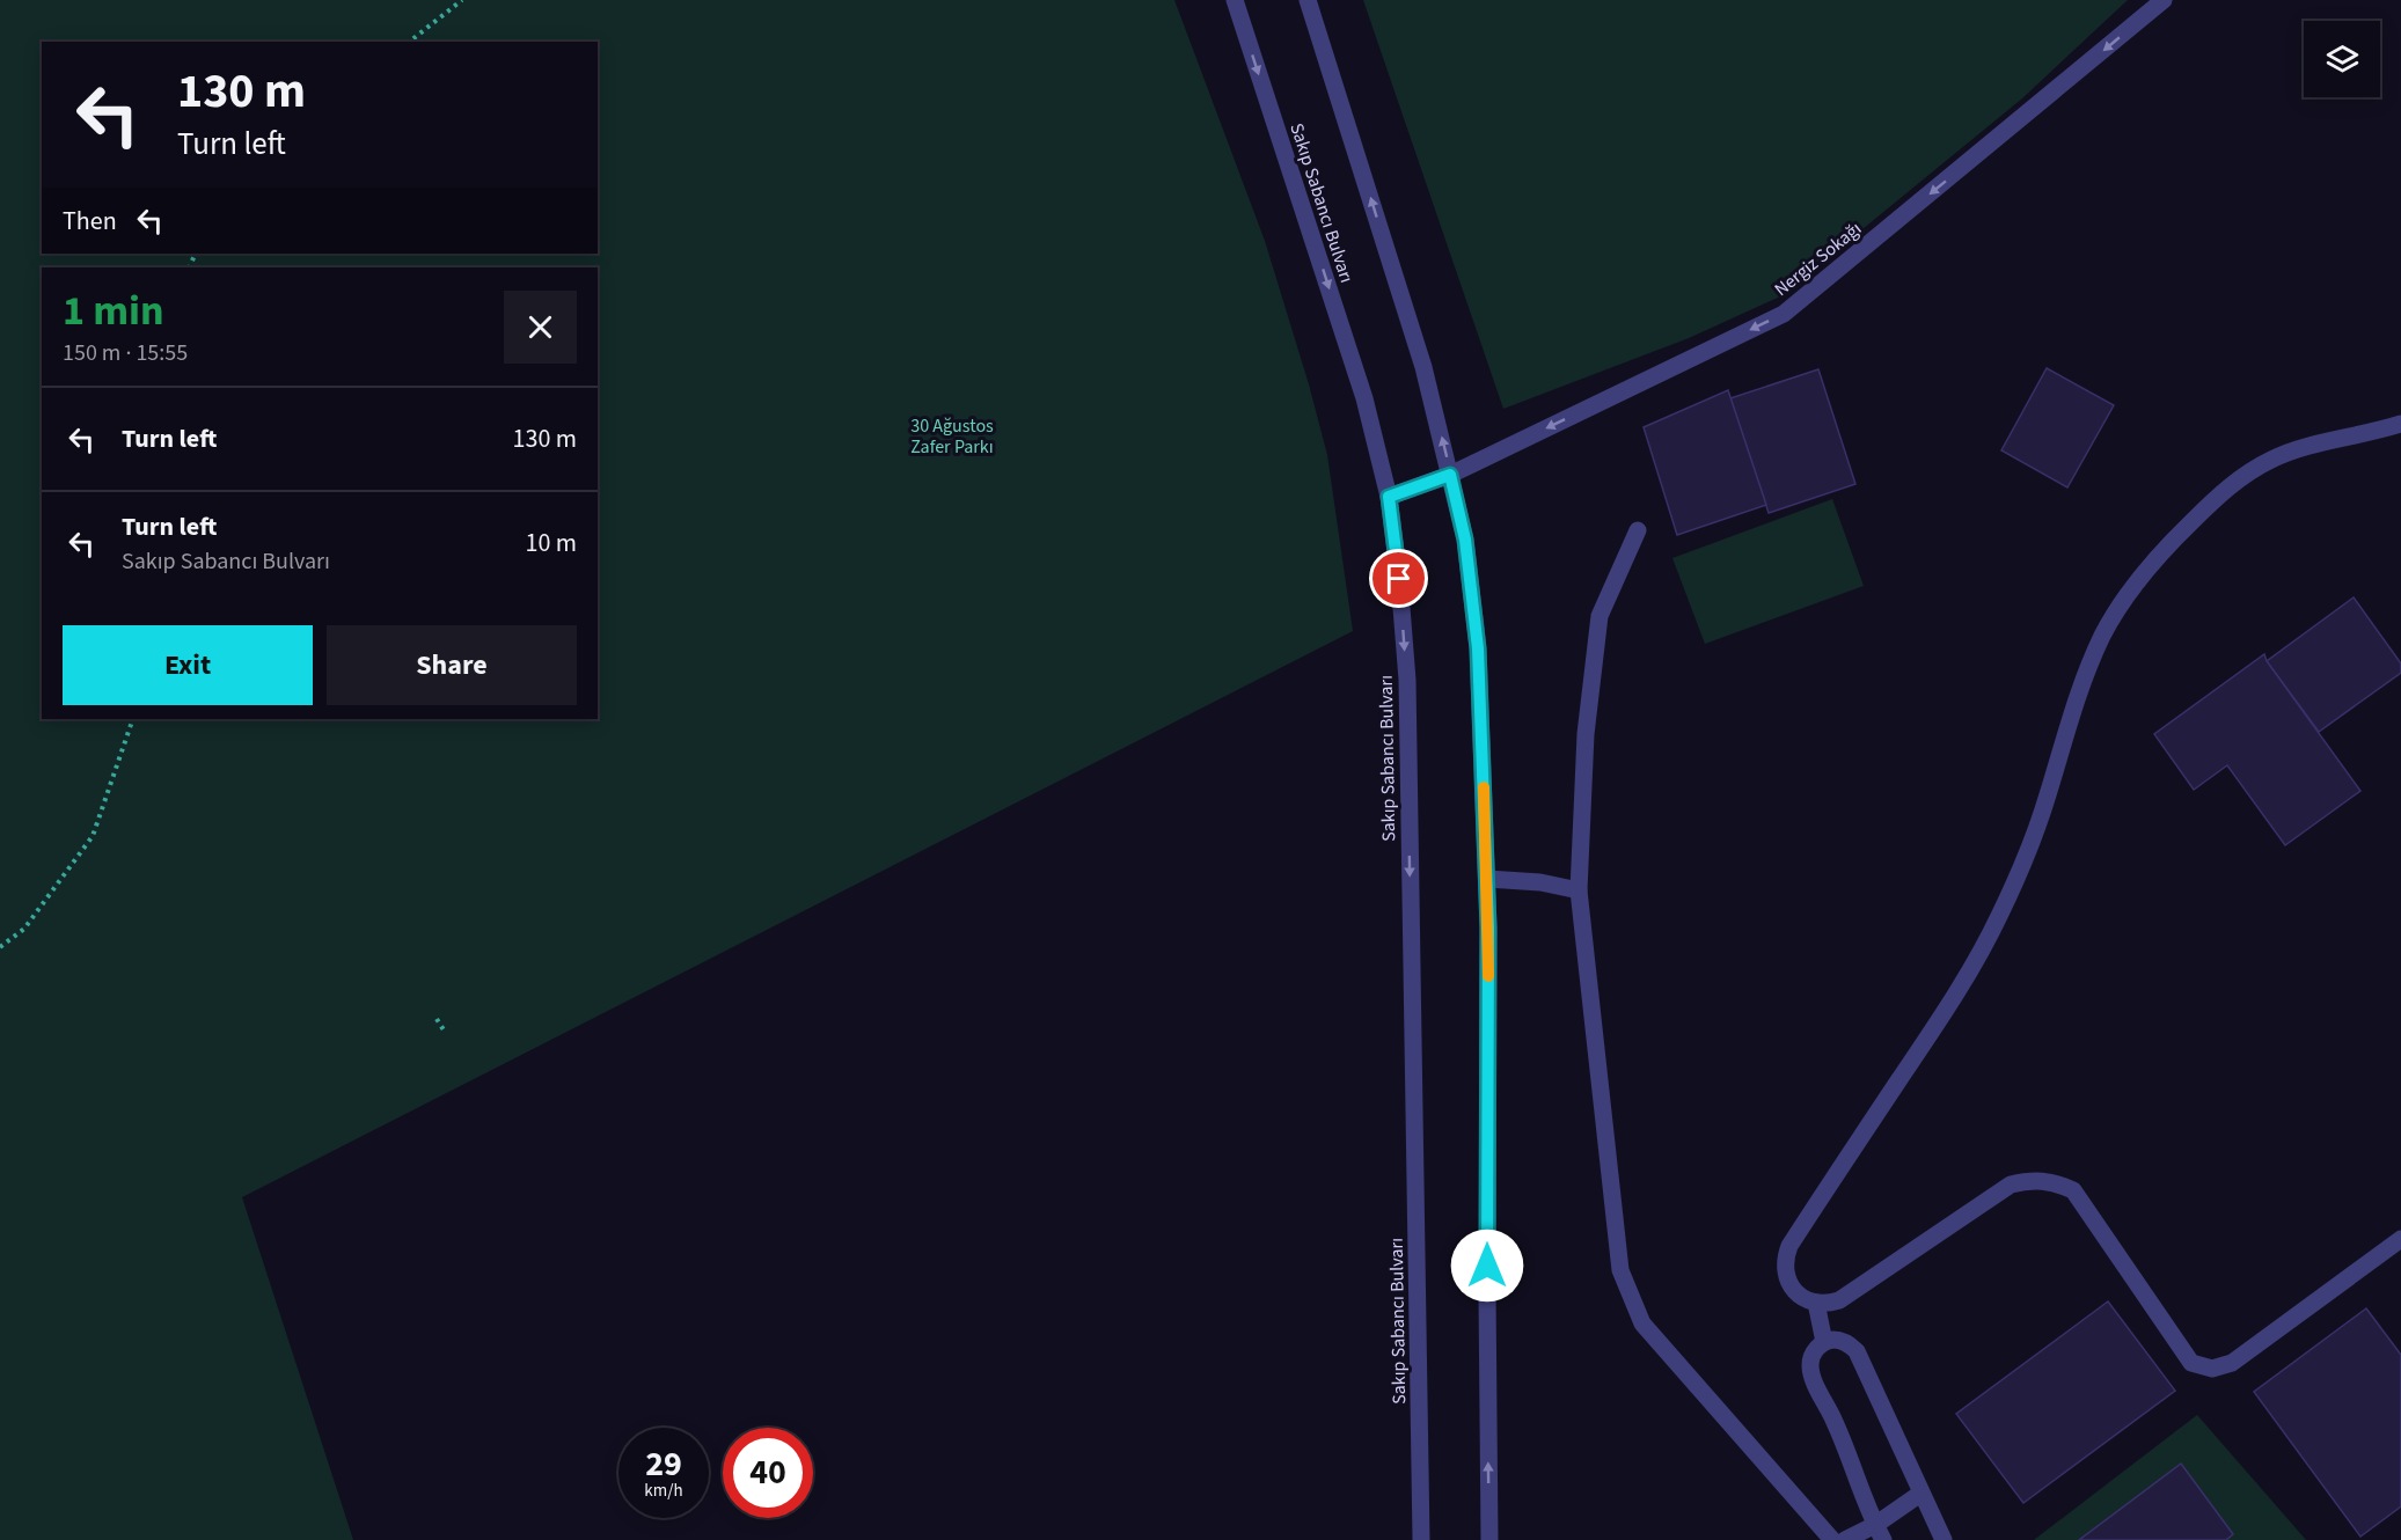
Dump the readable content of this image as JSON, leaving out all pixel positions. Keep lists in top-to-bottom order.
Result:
{
  "streets": {
    "street": ["Sakıp Sabancı Bulvarı", "Nergiz Sokağı"]
  },
  "crossings": [
    ["Sakıp Sabancı Bulvarı", "Nergiz Sokağı"]
  ],
  "one_way": ["Nergiz Sokağı"],
  "parks": ["30 Ağustos Zafer Parkı"],
  "page": {
    "turn": ["130 m", "Turn left"],
    "then": "Then",
    "heading": ["1 min", "150 m · 15:55"],
    "list": [
      {
        "name": "Turn left",
        "value": "130 m"
      },
      {
        "name": "Turn left",
        "note": "Sakıp Sabancı Bulvarı",
        "value": "10 m"
      }
    ],
    "buttons": ["Exit", "Share"],
    "speed": "29 km/h",
    "limit": "40"
  }
}
